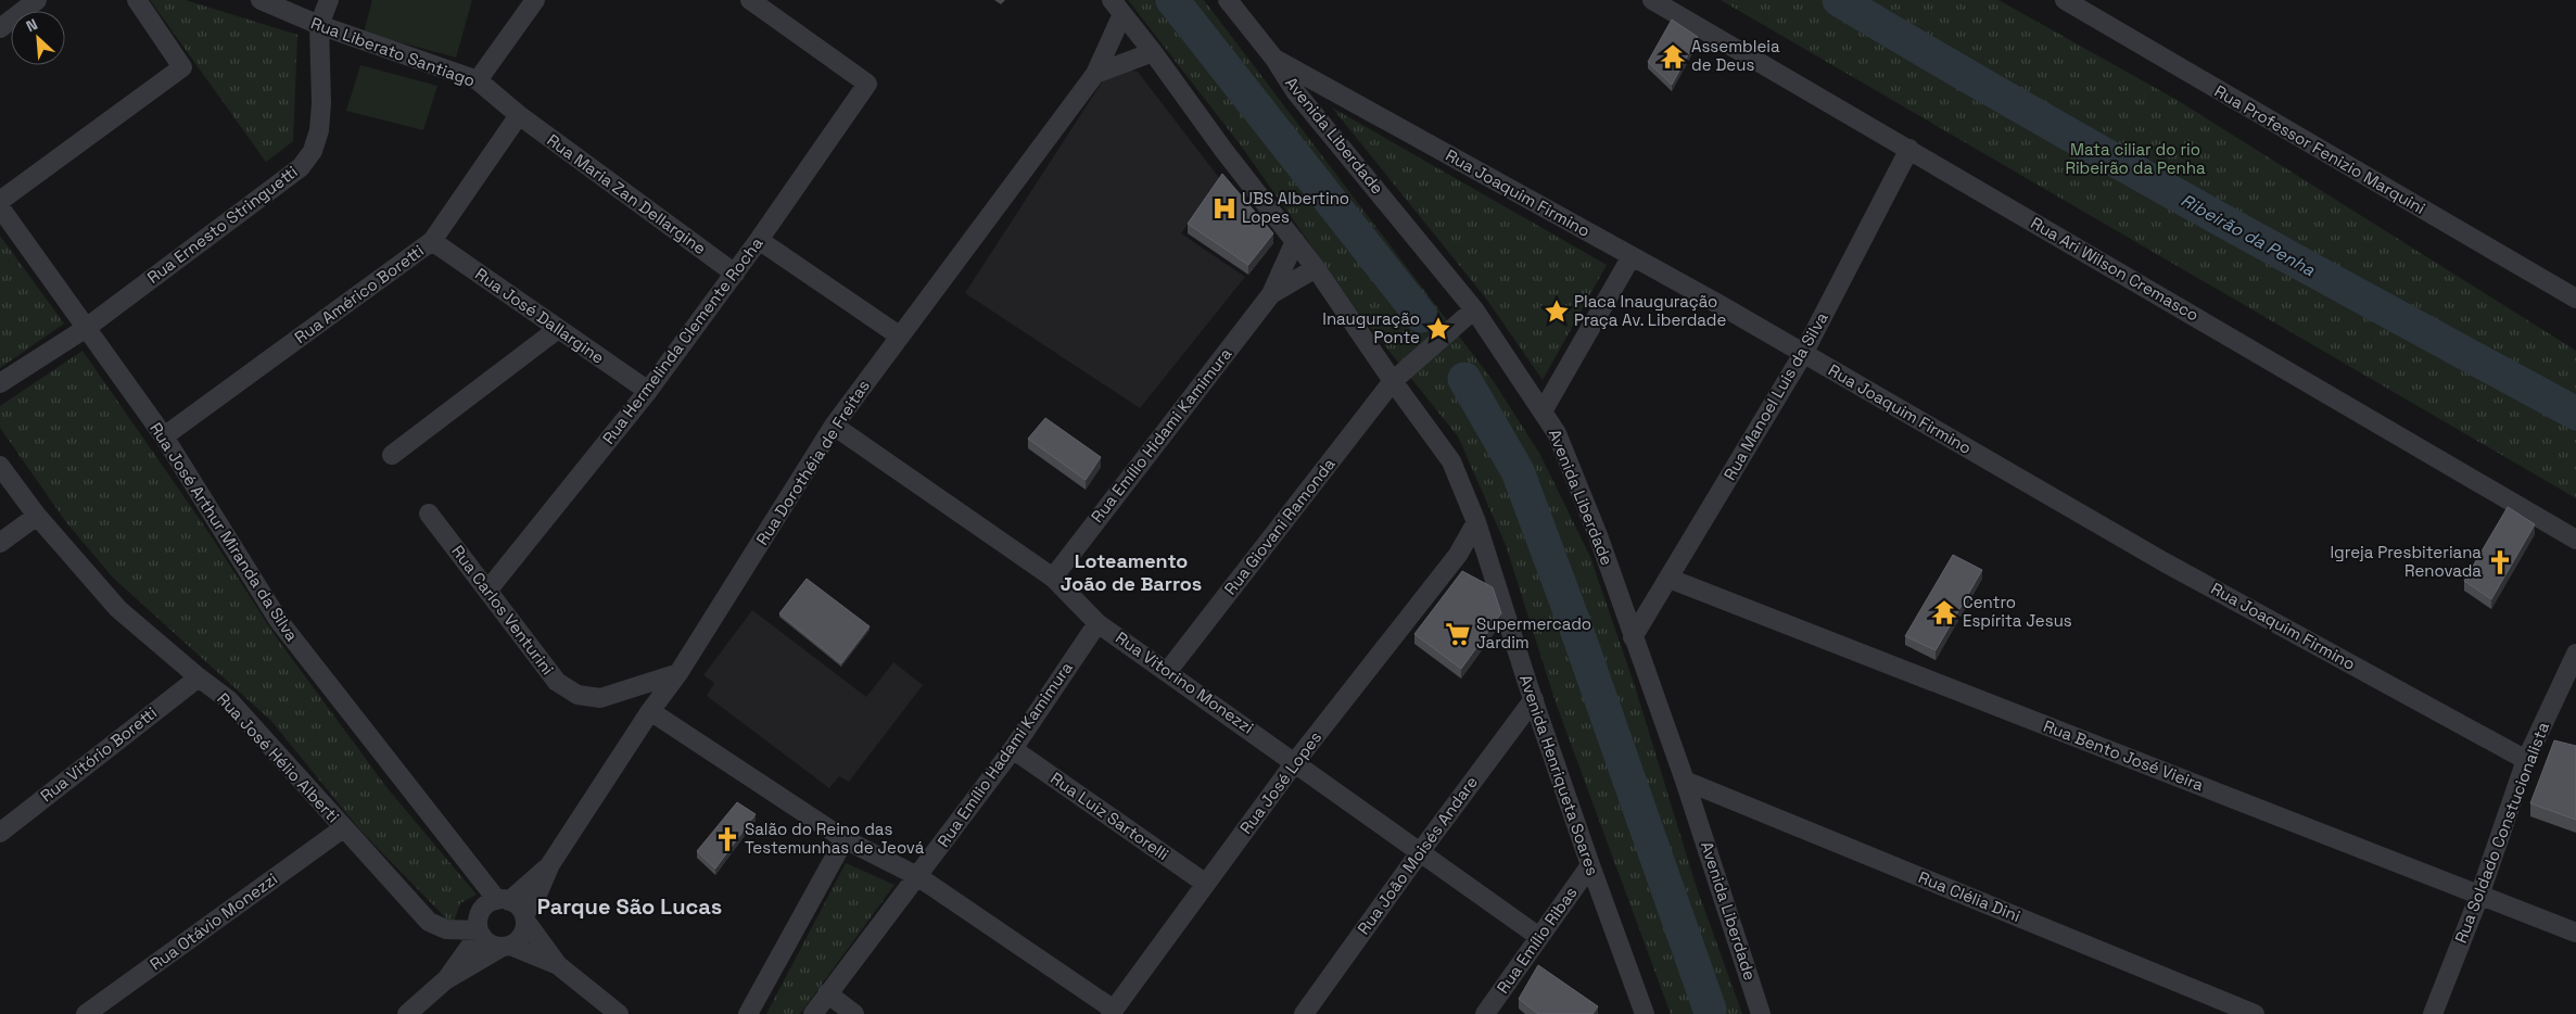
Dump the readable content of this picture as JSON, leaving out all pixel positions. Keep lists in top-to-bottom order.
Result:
{
  "streets": {
    "street": [
      "Rua Liberato Santiago",
      "Avenida Liberdade",
      "Rua Professor Fenizio Marquini",
      "Rua Joaquim Firmino",
      "Rua Maria Zan Dellargine",
      "Rua Ernesto Stringuetti",
      "Rua Ari Wilson Cremasco",
      "Rua Américo Boretti",
      "Rua José Dallargine",
      "Rua Hermelinda Clemente Rocha",
      "Rua Manoel Luis da Silva",
      "Rua Emílio Hidami Kamimura",
      "Rua Dorothéia de Freitas",
      "Rua Giovani Ramonda",
      "Rua José Arthur Miranda da Silva",
      "Rua Carlos Venturini",
      "Rua Vitorino Monezzi",
      "Rua Vitório Boretti",
      "Rua Emílio Hadami Kamimura",
      "Rua Bento José Vieira",
      "Rua José Hélio Alberti",
      "Avenida Henriqueta Soares",
      "Rua José Lopes",
      "Rua Luiz Sartorelli",
      "Rua Soldado Constucionalista",
      "Rua João Moisés Andare",
      "Rua Clélia Dini",
      "Rua Otávio Monezzi",
      "Rua Emílio Ribas"
    ]
  },
  "crossings": [
    ["Rua Liberato Santiago", "Rua Maria Zan Dellargine"],
    ["Rua Liberato Santiago", "Rua Ernesto Stringuetti"],
    ["Rua Liberato Santiago", "Rua Américo Boretti"],
    ["Avenida Liberdade", "Rua Joaquim Firmino"],
    ["Avenida Liberdade", "Rua Manoel Luis da Silva"],
    ["Avenida Liberdade", "Rua Giovani Ramonda"],
    ["Avenida Liberdade", "Rua Clélia Dini"],
    ["Rua Joaquim Firmino", "Rua Manoel Luis da Silva"],
    ["Rua Joaquim Firmino", "Rua Soldado Constucionalista"],
    ["Rua Maria Zan Dellargine", "Rua Américo Boretti"],
    ["Rua Maria Zan Dellargine", "Rua Hermelinda Clemente Rocha"],
    ["Rua Ernesto Stringuetti", "Rua José Arthur Miranda da Silva"],
    ["Rua Ari Wilson Cremasco", "Rua Manoel Luis da Silva"],
    ["Rua Américo Boretti", "Rua José Dallargine"],
    ["Rua Américo Boretti", "Rua José Arthur Miranda da Silva"],
    ["Rua José Dallargine", "Rua Hermelinda Clemente Rocha"],
    ["Rua Hermelinda Clemente Rocha", "Rua Carlos Venturini"],
    ["Rua Manoel Luis da Silva", "Rua Bento José Vieira"],
    ["Rua Emílio Hidami Kamimura", "Rua Vitorino Monezzi"],
    ["Rua Emílio Hidami Kamimura", "Avenida Henriqueta Soares"],
    ["Rua Dorothéia de Freitas", "Rua José Arthur Miranda da Silva"],
    ["Rua Dorothéia de Freitas", "Rua Carlos Venturini"],
    ["Rua Dorothéia de Freitas", "Rua Vitorino Monezzi"],
    ["Rua Dorothéia de Freitas", "Rua José Hélio Alberti"],
    ["Rua Dorothéia de Freitas", "Avenida Henriqueta Soares"],
    ["Rua Giovani Ramonda", "Rua Vitorino Monezzi"],
    ["Rua Giovani Ramonda", "Avenida Henriqueta Soares"],
    ["Rua José Arthur Miranda da Silva", "Rua José Hélio Alberti"],
    ["Rua Vitorino Monezzi", "Rua Emílio Hadami Kamimura"],
    ["Rua Vitorino Monezzi", "Rua José Lopes"],
    ["Rua Vitorino Monezzi", "Rua João Moisés Andare"],
    ["Rua Vitorino Monezzi", "Rua Emílio Ribas"],
    ["Rua Vitório Boretti", "Rua José Hélio Alberti"],
    ["Rua Emílio Hadami Kamimura", "Rua Luiz Sartorelli"],
    ["Rua Bento José Vieira", "Rua Soldado Constucionalista"],
    ["Rua José Hélio Alberti", "Rua Otávio Monezzi"],
    ["Avenida Henriqueta Soares", "Rua José Lopes"],
    ["Avenida Henriqueta Soares", "Rua João Moisés Andare"],
    ["Avenida Henriqueta Soares", "Rua Emílio Ribas"],
    ["Rua José Lopes", "Rua Luiz Sartorelli"]
  ],
  "districts": ["Loteamento João de Barros", "Parque São Lucas"],
  "water": ["Ribeirão da Penha"],
  "parks": ["Mata ciliar do rio Ribeirão da Penha"],
  "places": {
    "temple": ["Assembleia de Deus", "Centro Espírita Jesus"],
    "hospital": ["UBS Albertino Lopes"],
    "place": ["Placa Inauguração Praça Av. Liberdade", "Inauguração Ponte"],
    "church": ["Igreja Presbiteriana Renovada", "Salão do Reino das Testemunhas de Jeová"],
    "supermarket": ["Supermercado Jardim"]
  },
  "north": "top left"
}
